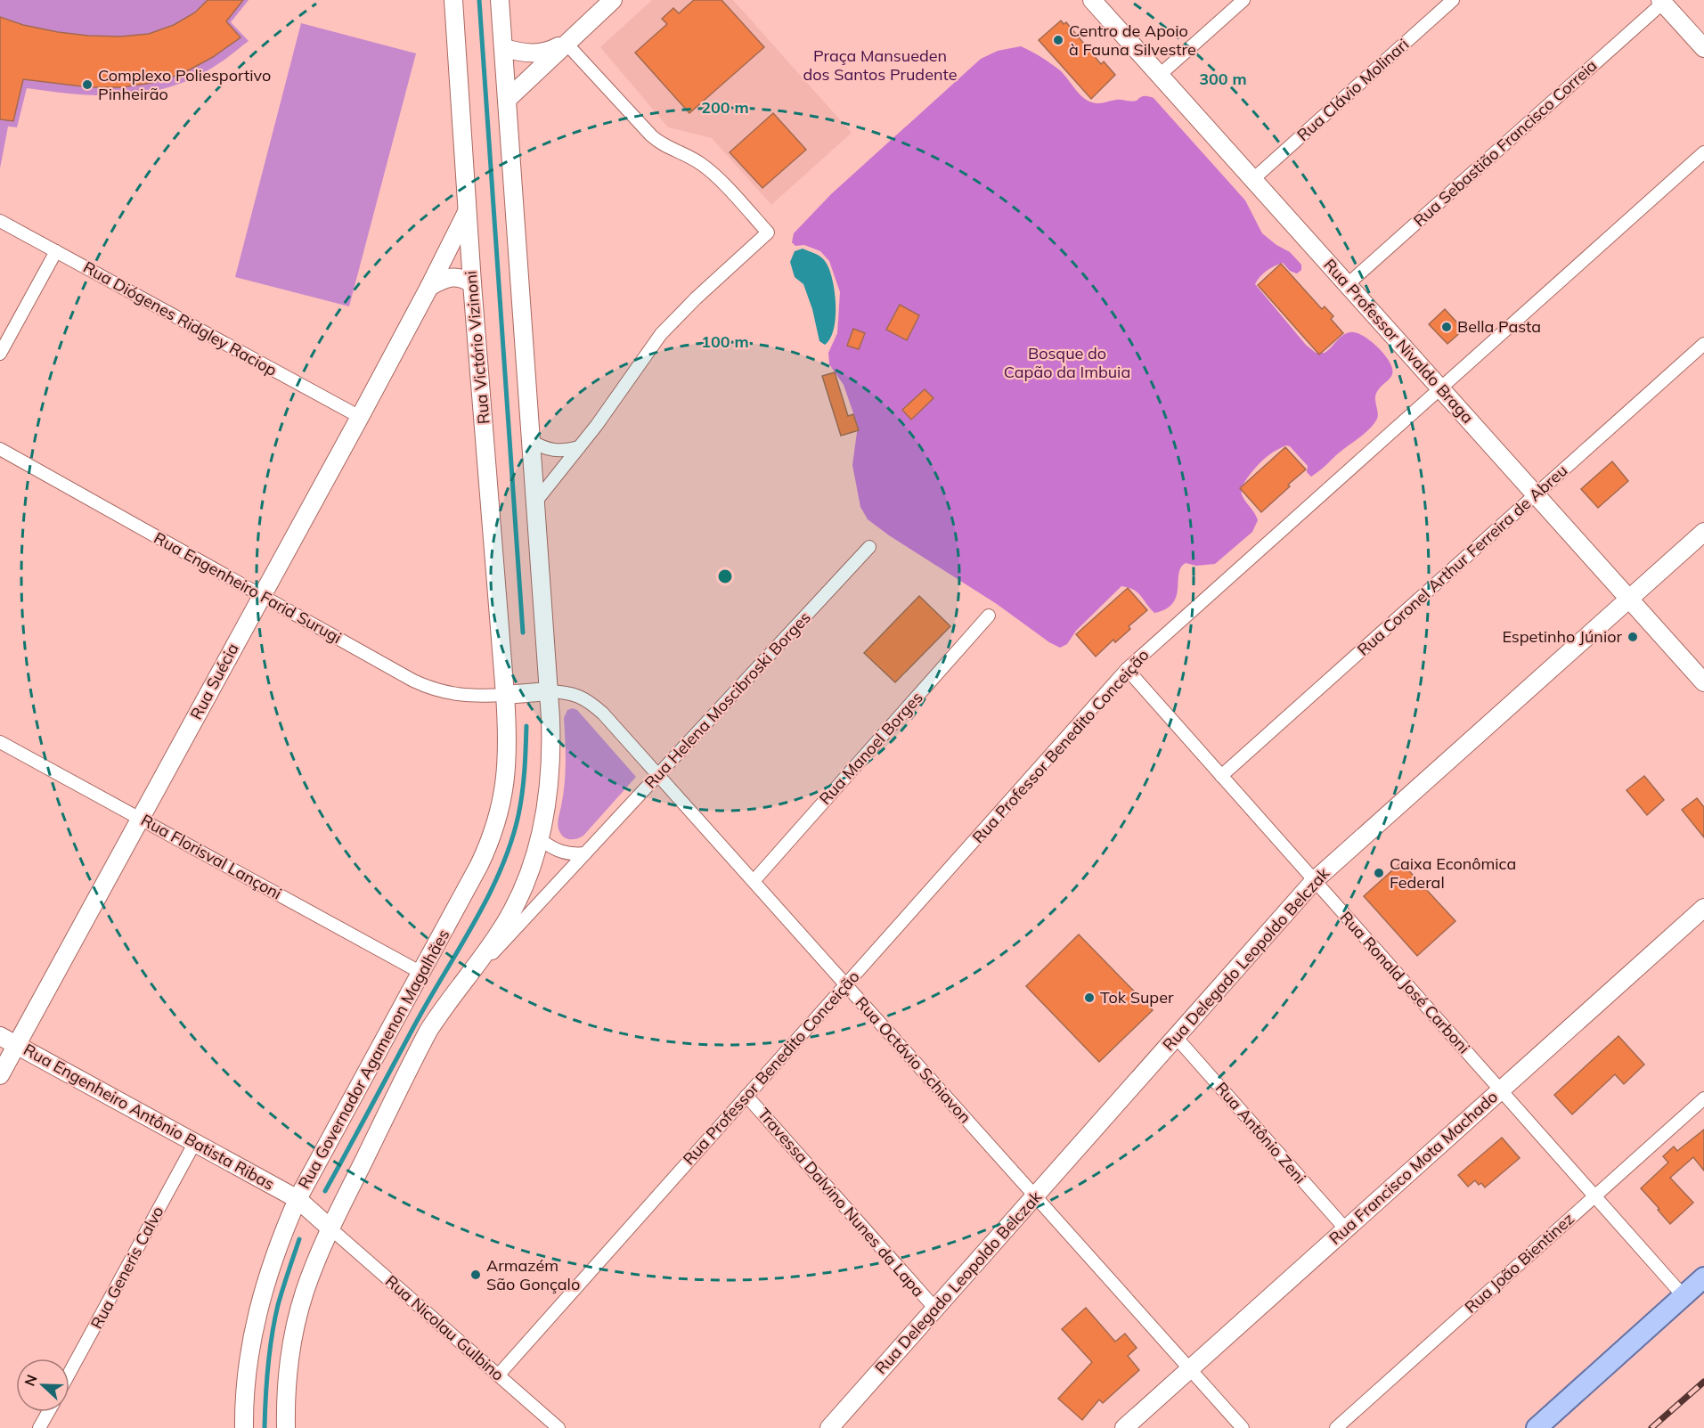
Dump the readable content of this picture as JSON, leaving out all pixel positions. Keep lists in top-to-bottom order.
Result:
{
  "streets": {
    "street": [
      "Rua Clávio Molinari",
      "Rua Sebastião Francisco Correia",
      "Rua Diógenes Ridgley Raciop",
      "Rua Professor Nivaldo Braga",
      "Rua Victório Vizinoni",
      "Rua Coronel Arthur Ferreira de Abreu",
      "Rua Engenheiro Farid Surugi",
      "Rua Suécia",
      "Rua Helena Moscibroski Borges",
      "Rua Professor Benedito Conceição",
      "Rua Manoel Borges",
      "Rua Florisval Lançoni",
      "Rua Delegado Leopoldo Belczak",
      "Rua Ronald José Carboni",
      "Rua Governador Agamenon Magalhães",
      "Rua Octávio Schiavon",
      "Rua Engenheiro Antônio Batista Ribas",
      "Rua Antônio Zeni",
      "Rua Francisco Mota Machado",
      "Travessa Dalvino Nunes da Lapa",
      "Rua João Bientinez",
      "Rua Generis Calvo",
      "Rua Nicolau Gulbino"
    ]
  },
  "crossings": [
    ["Rua Clávio Molinari", "Rua Professor Nivaldo Braga"],
    ["Rua Sebastião Francisco Correia", "Rua Professor Nivaldo Braga"],
    ["Rua Diógenes Ridgley Raciop", "Rua Suécia"],
    ["Rua Professor Nivaldo Braga", "Rua Coronel Arthur Ferreira de Abreu"],
    ["Rua Professor Nivaldo Braga", "Rua Professor Benedito Conceição"],
    ["Rua Professor Nivaldo Braga", "Rua Delegado Leopoldo Belczak"],
    ["Rua Victório Vizinoni", "Rua Engenheiro Farid Surugi"],
    ["Rua Victório Vizinoni", "Rua Suécia"],
    ["Rua Victório Vizinoni", "Rua Governador Agamenon Magalhães"],
    ["Rua Coronel Arthur Ferreira de Abreu", "Rua Ronald José Carboni"],
    ["Rua Engenheiro Farid Surugi", "Rua Suécia"],
    ["Rua Engenheiro Farid Surugi", "Rua Governador Agamenon Magalhães"],
    ["Rua Suécia", "Rua Florisval Lançoni"],
    ["Rua Suécia", "Rua Engenheiro Antônio Batista Ribas"],
    ["Rua Helena Moscibroski Borges", "Rua Governador Agamenon Magalhães"],
    ["Rua Helena Moscibroski Borges", "Rua Octávio Schiavon"],
    ["Rua Professor Benedito Conceição", "Rua Ronald José Carboni"],
    ["Rua Professor Benedito Conceição", "Rua Octávio Schiavon"],
    ["Rua Professor Benedito Conceição", "Travessa Dalvino Nunes da Lapa"],
    ["Rua Professor Benedito Conceição", "Rua Nicolau Gulbino"],
    ["Rua Manoel Borges", "Rua Octávio Schiavon"],
    ["Rua Florisval Lançoni", "Rua Governador Agamenon Magalhães"],
    ["Rua Delegado Leopoldo Belczak", "Rua Ronald José Carboni"],
    ["Rua Delegado Leopoldo Belczak", "Rua Octávio Schiavon"],
    ["Rua Delegado Leopoldo Belczak", "Rua Antônio Zeni"],
    ["Rua Delegado Leopoldo Belczak", "Travessa Dalvino Nunes da Lapa"],
    ["Rua Ronald José Carboni", "Rua Francisco Mota Machado"],
    ["Rua Ronald José Carboni", "Rua João Bientinez"],
    ["Rua Governador Agamenon Magalhães", "Rua Octávio Schiavon"],
    ["Rua Governador Agamenon Magalhães", "Rua Engenheiro Antônio Batista Ribas"],
    ["Rua Governador Agamenon Magalhães", "Rua Nicolau Gulbino"],
    ["Rua Octávio Schiavon", "Rua Francisco Mota Machado"],
    ["Rua Engenheiro Antônio Batista Ribas", "Rua Generis Calvo"],
    ["Rua Engenheiro Antônio Batista Ribas", "Rua Nicolau Gulbino"],
    ["Rua Antônio Zeni", "Rua Francisco Mota Machado"]
  ],
  "parks": ["Praça Mansueden dos Santos Prudente", "Bosque do Capão da Imbuia"],
  "places": [
    "Centro de Apoio à Fauna Silvestre",
    "Complexo Poliesportivo Pinheirão",
    "Bella Pasta",
    "Espetinho Júnior",
    "Caixa Econômica Federal",
    "Tok Super",
    "Armazém São Gonçalo"
  ],
  "north": "left",
  "rings": ["300 m", "200 m", "100 m"]
}
